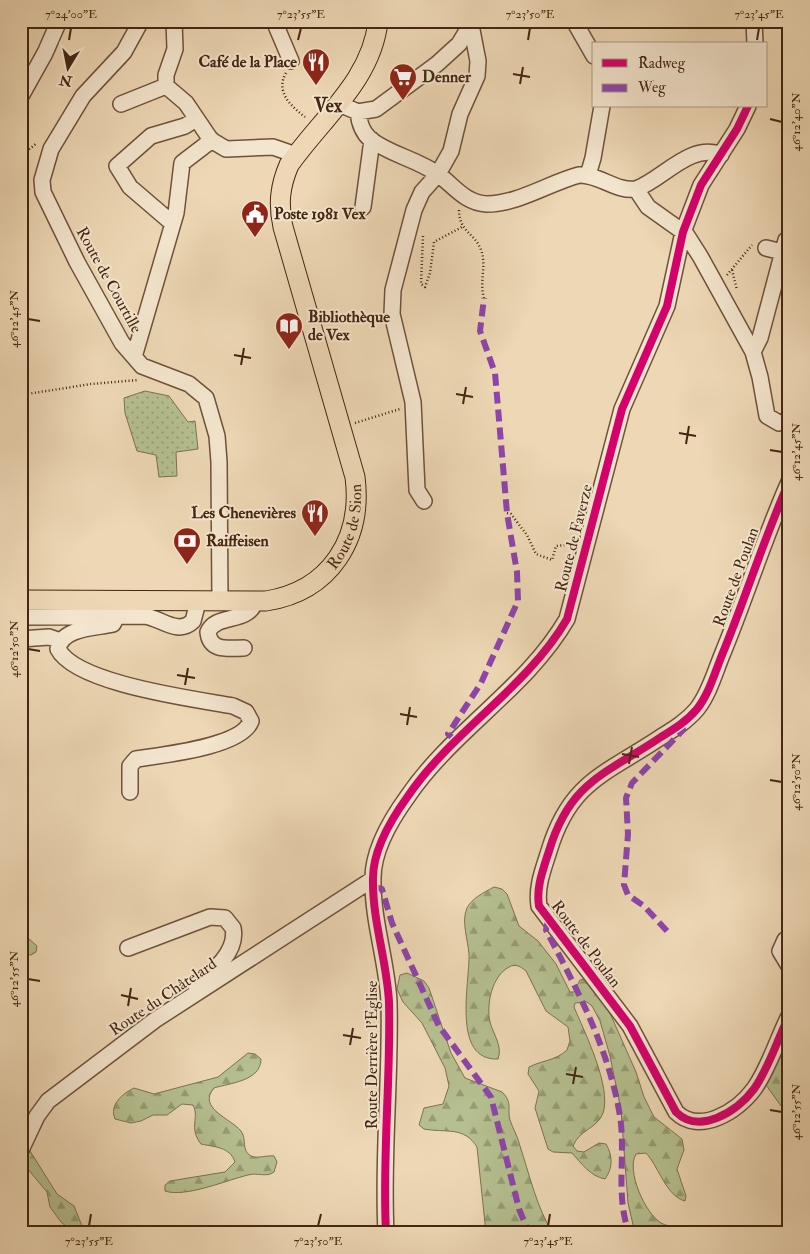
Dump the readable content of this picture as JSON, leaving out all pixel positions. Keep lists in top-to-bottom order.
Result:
{
  "streets": {
    "main road": ["Route de Sion"],
    "street": [
      "Route de Courtille",
      "Route de Faverze",
      "Route de Poulan",
      "Route du Châtelard",
      "Route Derrière l'Eglise"
    ]
  },
  "crossings": [
    ["Route de Courtille", "Route de Sion"],
    ["Route de Faverze", "Route du Châtelard"],
    ["Route de Faverze", "Route Derrière l'Eglise"],
    ["Route du Châtelard", "Route Derrière l'Eglise"]
  ],
  "districts": ["Vex"],
  "places": {
    "restaurant": ["Café de la Place", "Les Chenevières"],
    "supermarket": ["Denner"],
    "public building": ["Poste 1981 Vex"],
    "library": ["Bibliothèque de Vex"],
    "bank": ["Raiffeisen"]
  },
  "legend": ["Radweg", "Weg"],
  "north": "bottom",
  "coordinates": [
    "7°24'00\"E",
    "7°23'55\"E",
    "7°23'50\"E",
    "7°23'45\"E",
    "46°12'40\"N",
    "46°12'45\"N",
    "46°12'50\"N",
    "46°12'55\"N"
  ]
}
